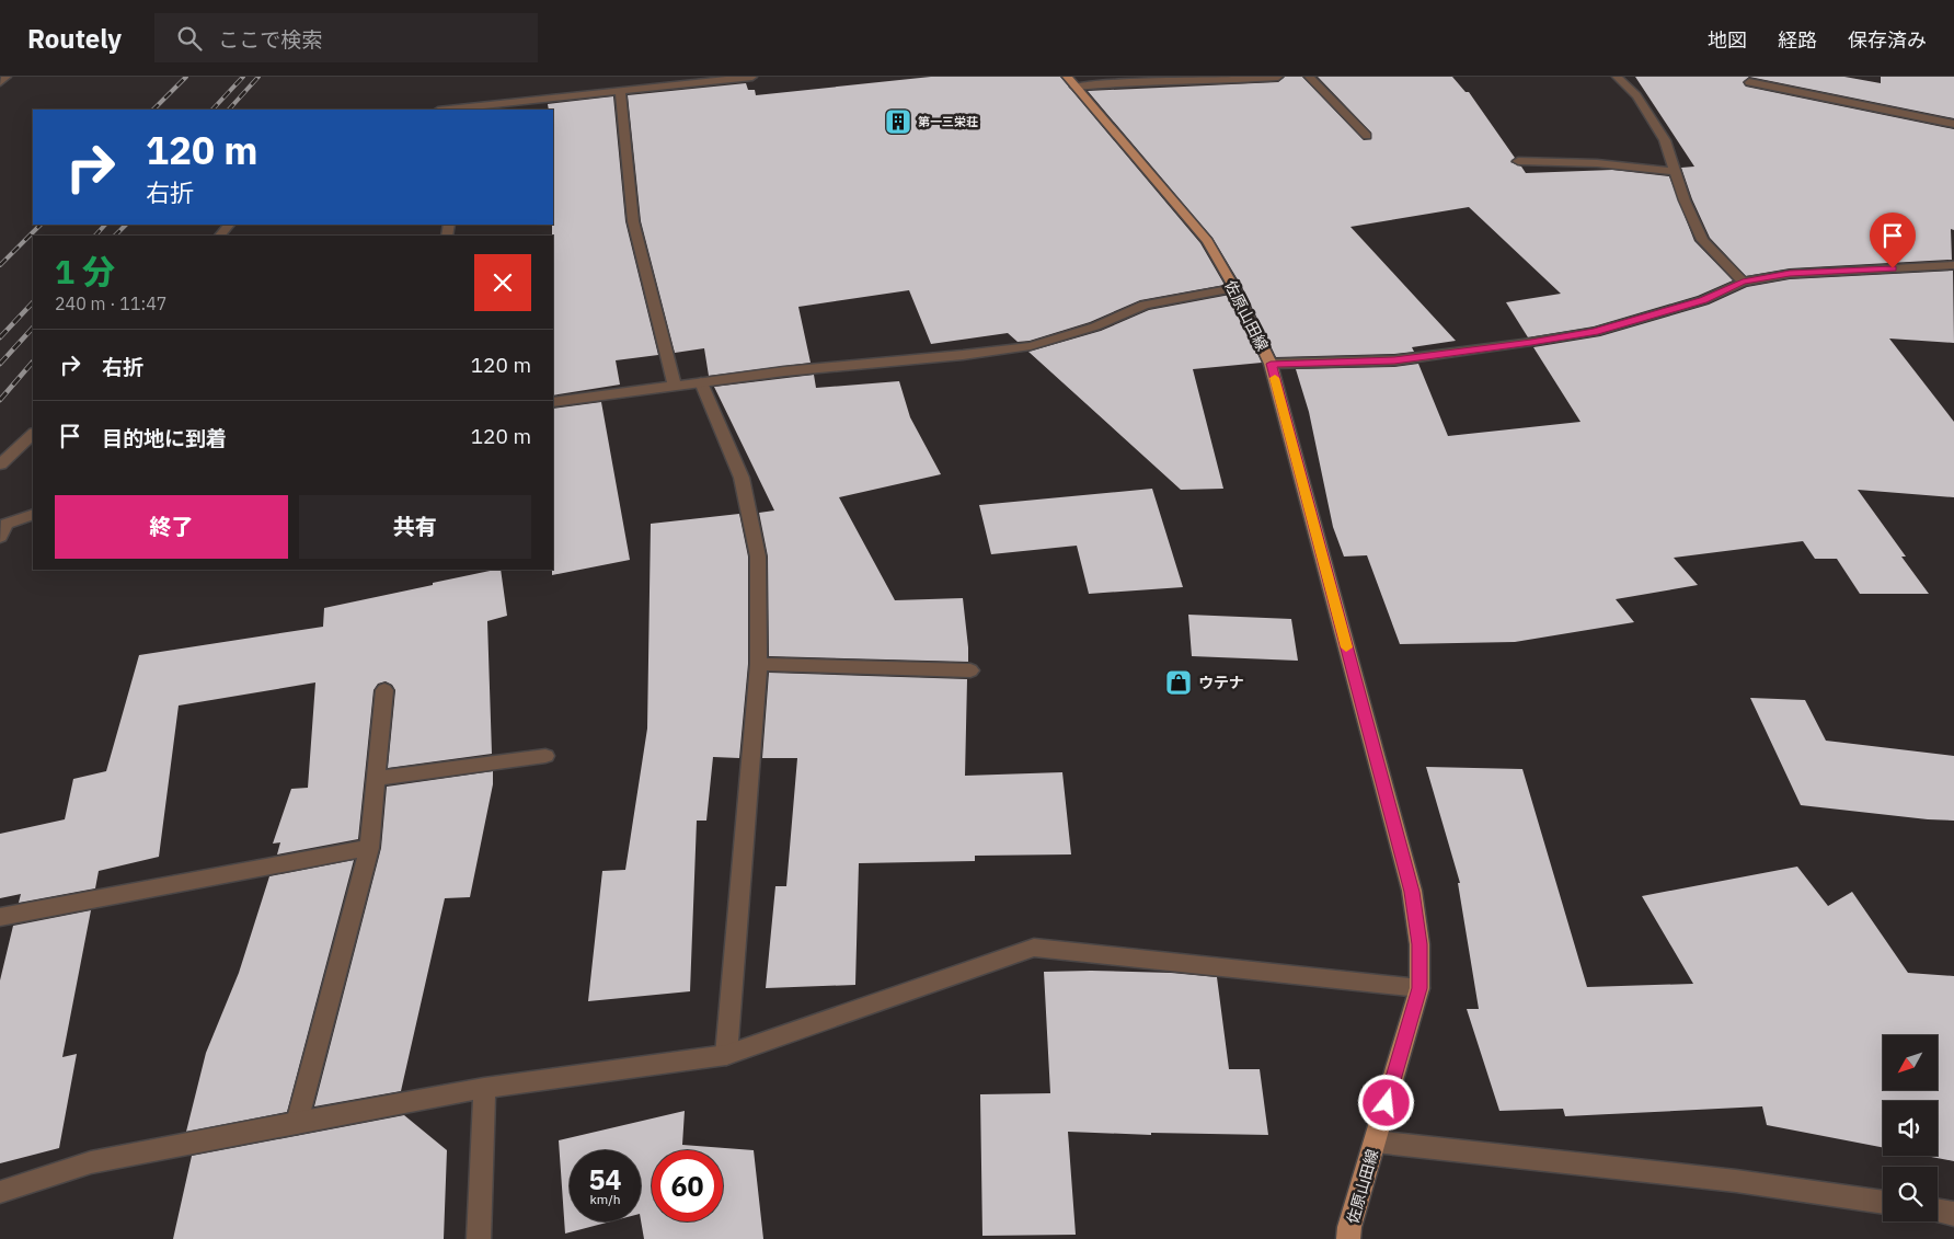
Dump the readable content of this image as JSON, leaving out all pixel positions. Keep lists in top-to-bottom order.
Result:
{
  "streets": {
    "main road": ["佐原山田線"]
  },
  "places": {
    "building": ["第一三栄荘"],
    "shop": ["ウテナ"]
  },
  "north": "bottom left",
  "page": {
    "header": "Routely",
    "search": "ここで検索",
    "nav": ["地図", "経路", "保存済み"],
    "turn": ["120 m", "右折"],
    "heading": ["1 分", "240 m · 11:47"],
    "list": [
      {
        "name": "右折",
        "value": "120 m"
      },
      {
        "name": "目的地に到着",
        "value": "120 m"
      }
    ],
    "buttons": ["終了", "共有"],
    "speed": "54 km/h",
    "limit": "60"
  }
}
